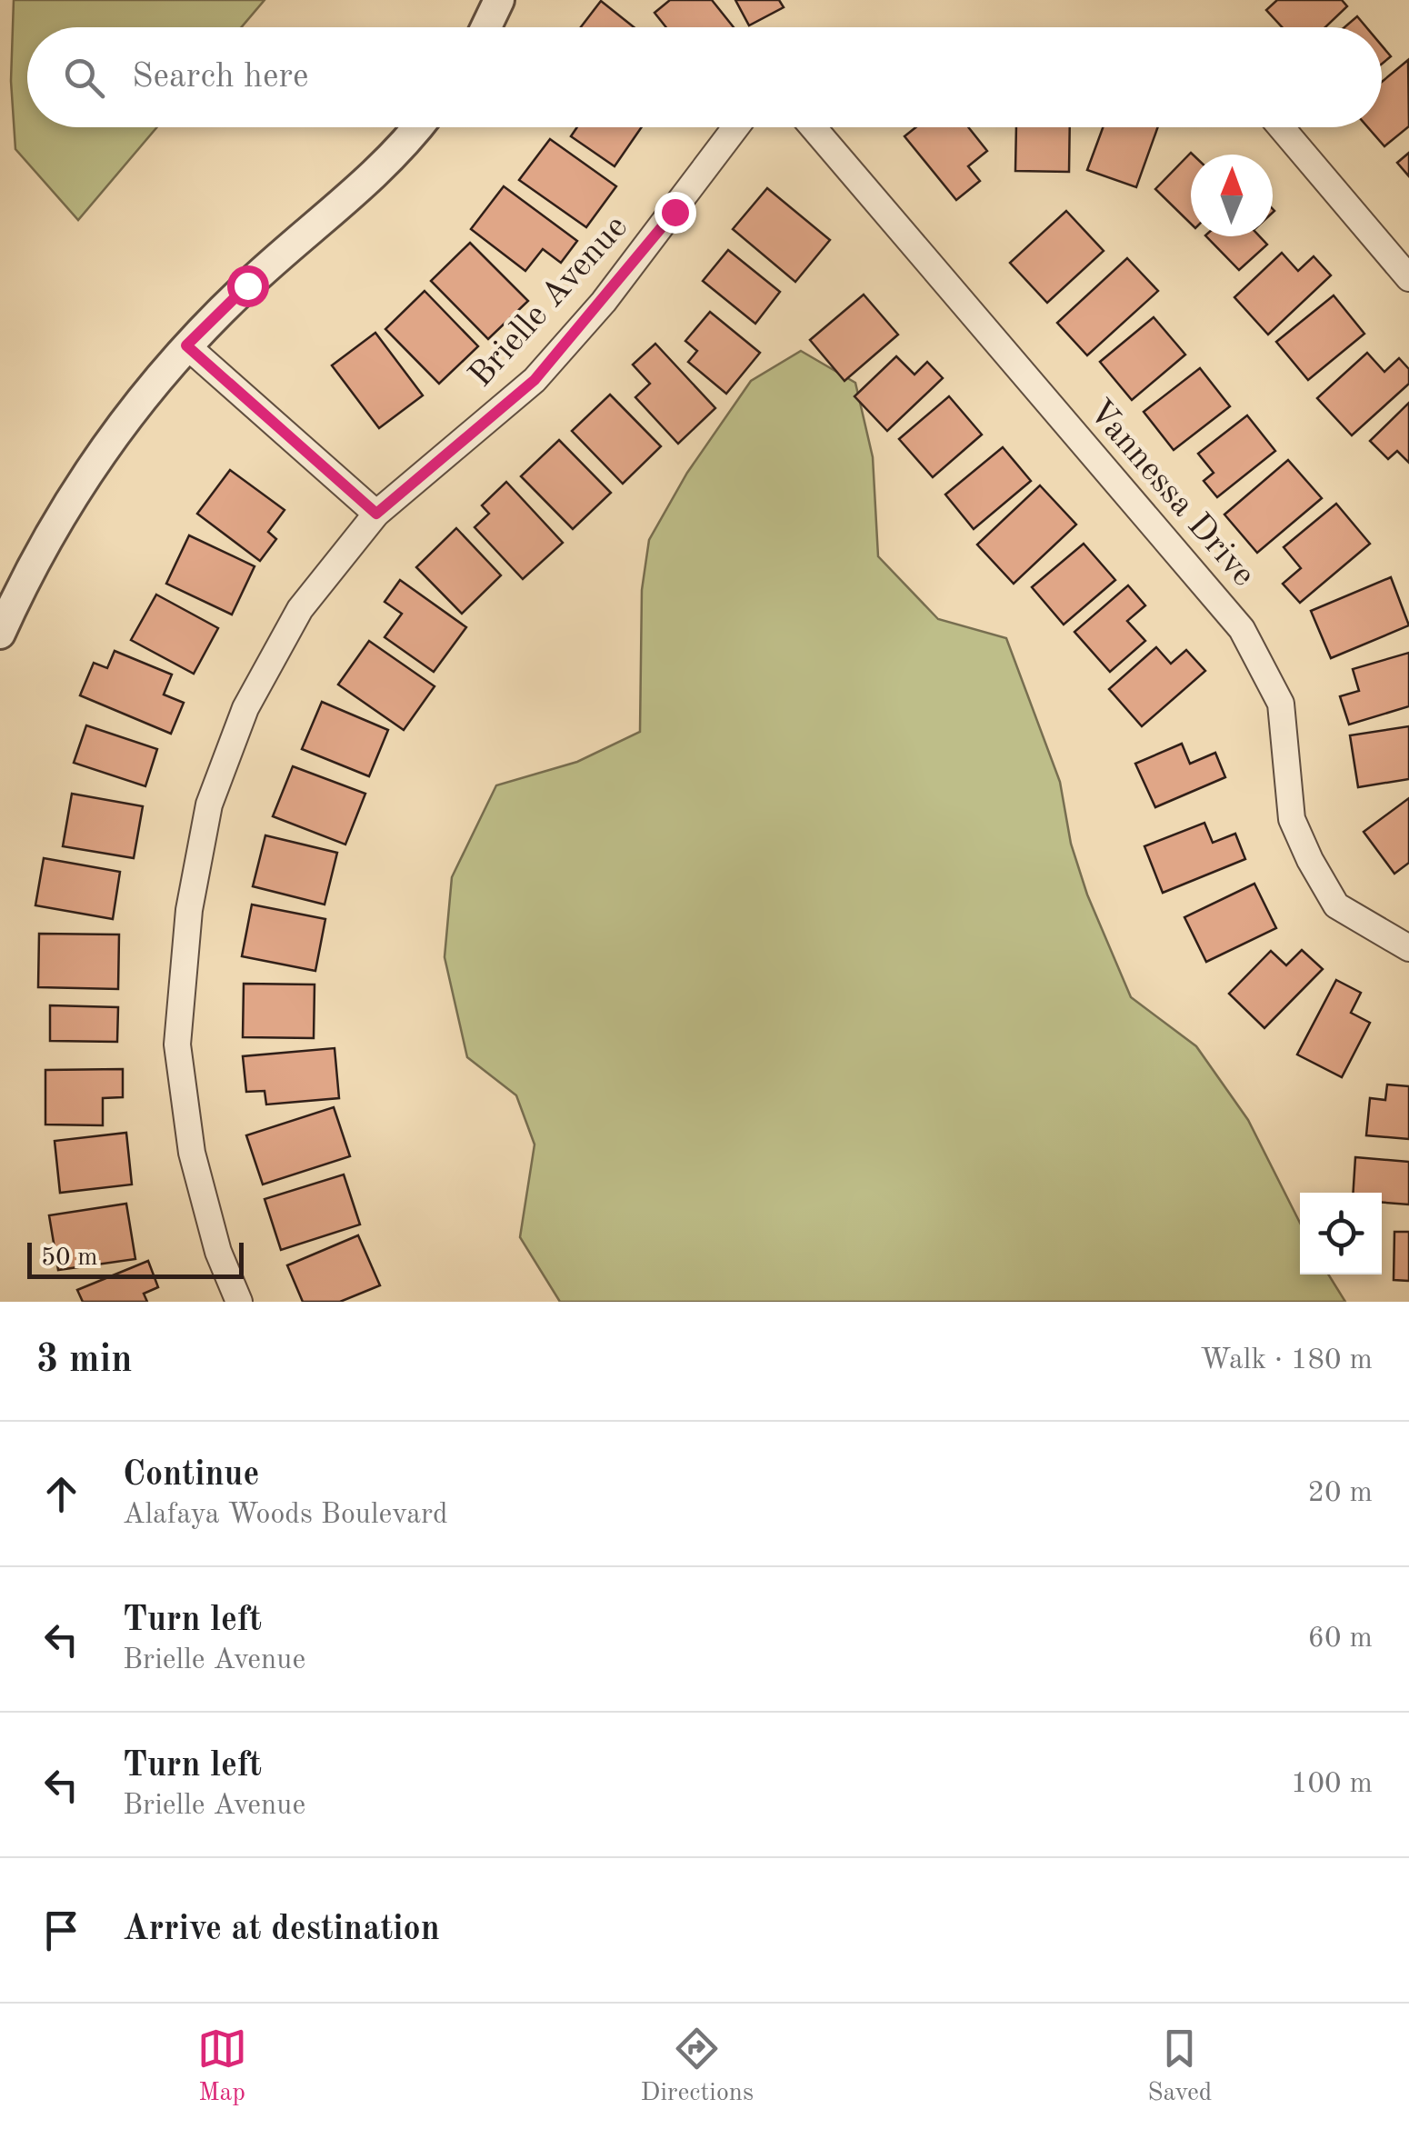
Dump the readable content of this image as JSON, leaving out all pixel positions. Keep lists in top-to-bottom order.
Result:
{
  "streets": {
    "street": ["Brielle Avenue", "Vannessa Drive"]
  },
  "scale_bar": "50 m",
  "north": "top",
  "page": {
    "search": "Search here",
    "scale": "50 m",
    "heading": ["3 min", "Walk · 180 m"],
    "list": [
      ["Continue", "Alafaya Woods Boulevard", "20 m"],
      ["Turn left", "Brielle Avenue", "60 m"],
      ["Turn left", "Brielle Avenue", "100 m"],
      "Arrive at destination"
    ],
    "nav": ["Map", "Directions", "Saved"]
  }
}
